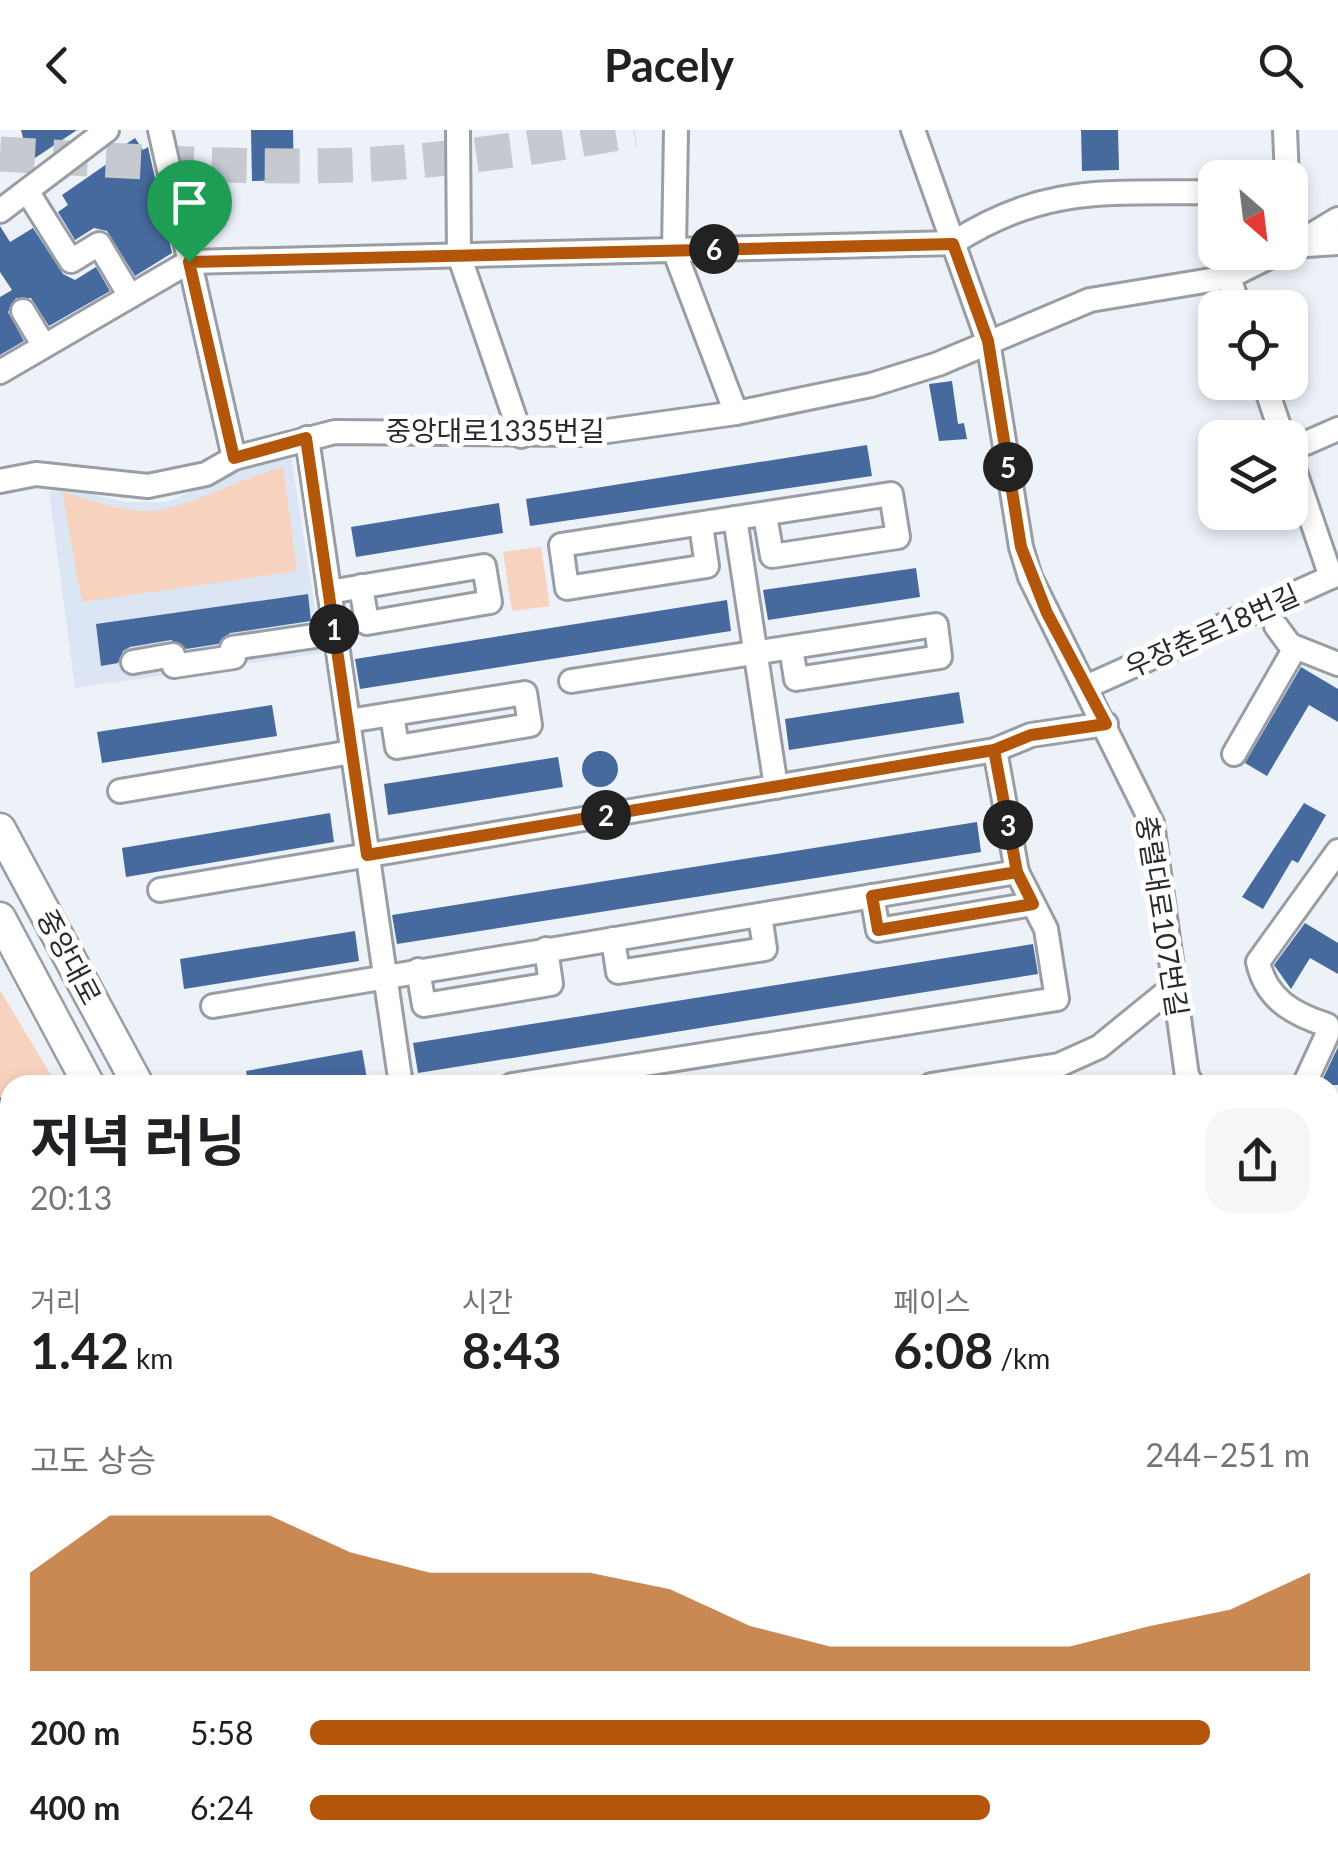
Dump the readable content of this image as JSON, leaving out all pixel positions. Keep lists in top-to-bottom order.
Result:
{
  "streets": {
    "main road": ["중앙대로"],
    "street": ["중앙대로1335번길", "우장춘로18번길", "충렬대로107번길"]
  },
  "crossings": [
    ["중앙대로1335번길", "충렬대로107번길"],
    ["우장춘로18번길", "충렬대로107번길"]
  ],
  "north": "bottom right",
  "page": {
    "header": "Pacely",
    "pins": [
      "6",
      "5",
      "1",
      "2",
      "3"
    ],
    "heading": ["저녁 러닝", "20:13"],
    "stats": [
      ["거리", "1.42 km"],
      ["시간", "8:43"],
      ["페이스", "6:08 /km"]
    ],
    "chart": ["고도 상승", "244–251 m"],
    "list": [
      {
        "name": "200 m",
        "note": "5:58"
      },
      {
        "name": "400 m",
        "note": "6:24"
      }
    ]
  }
}
